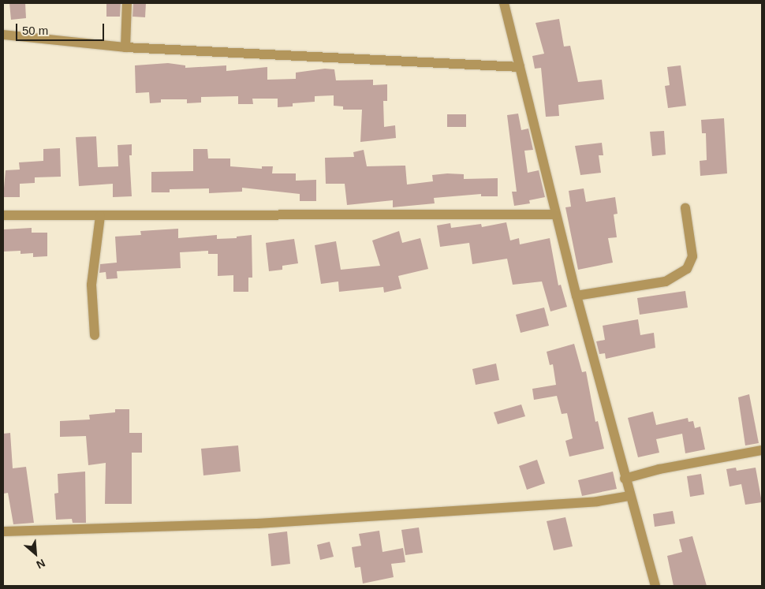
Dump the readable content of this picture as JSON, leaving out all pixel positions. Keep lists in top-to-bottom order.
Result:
{
  "scale_bar": "50 m",
  "north": "bottom right"
}
